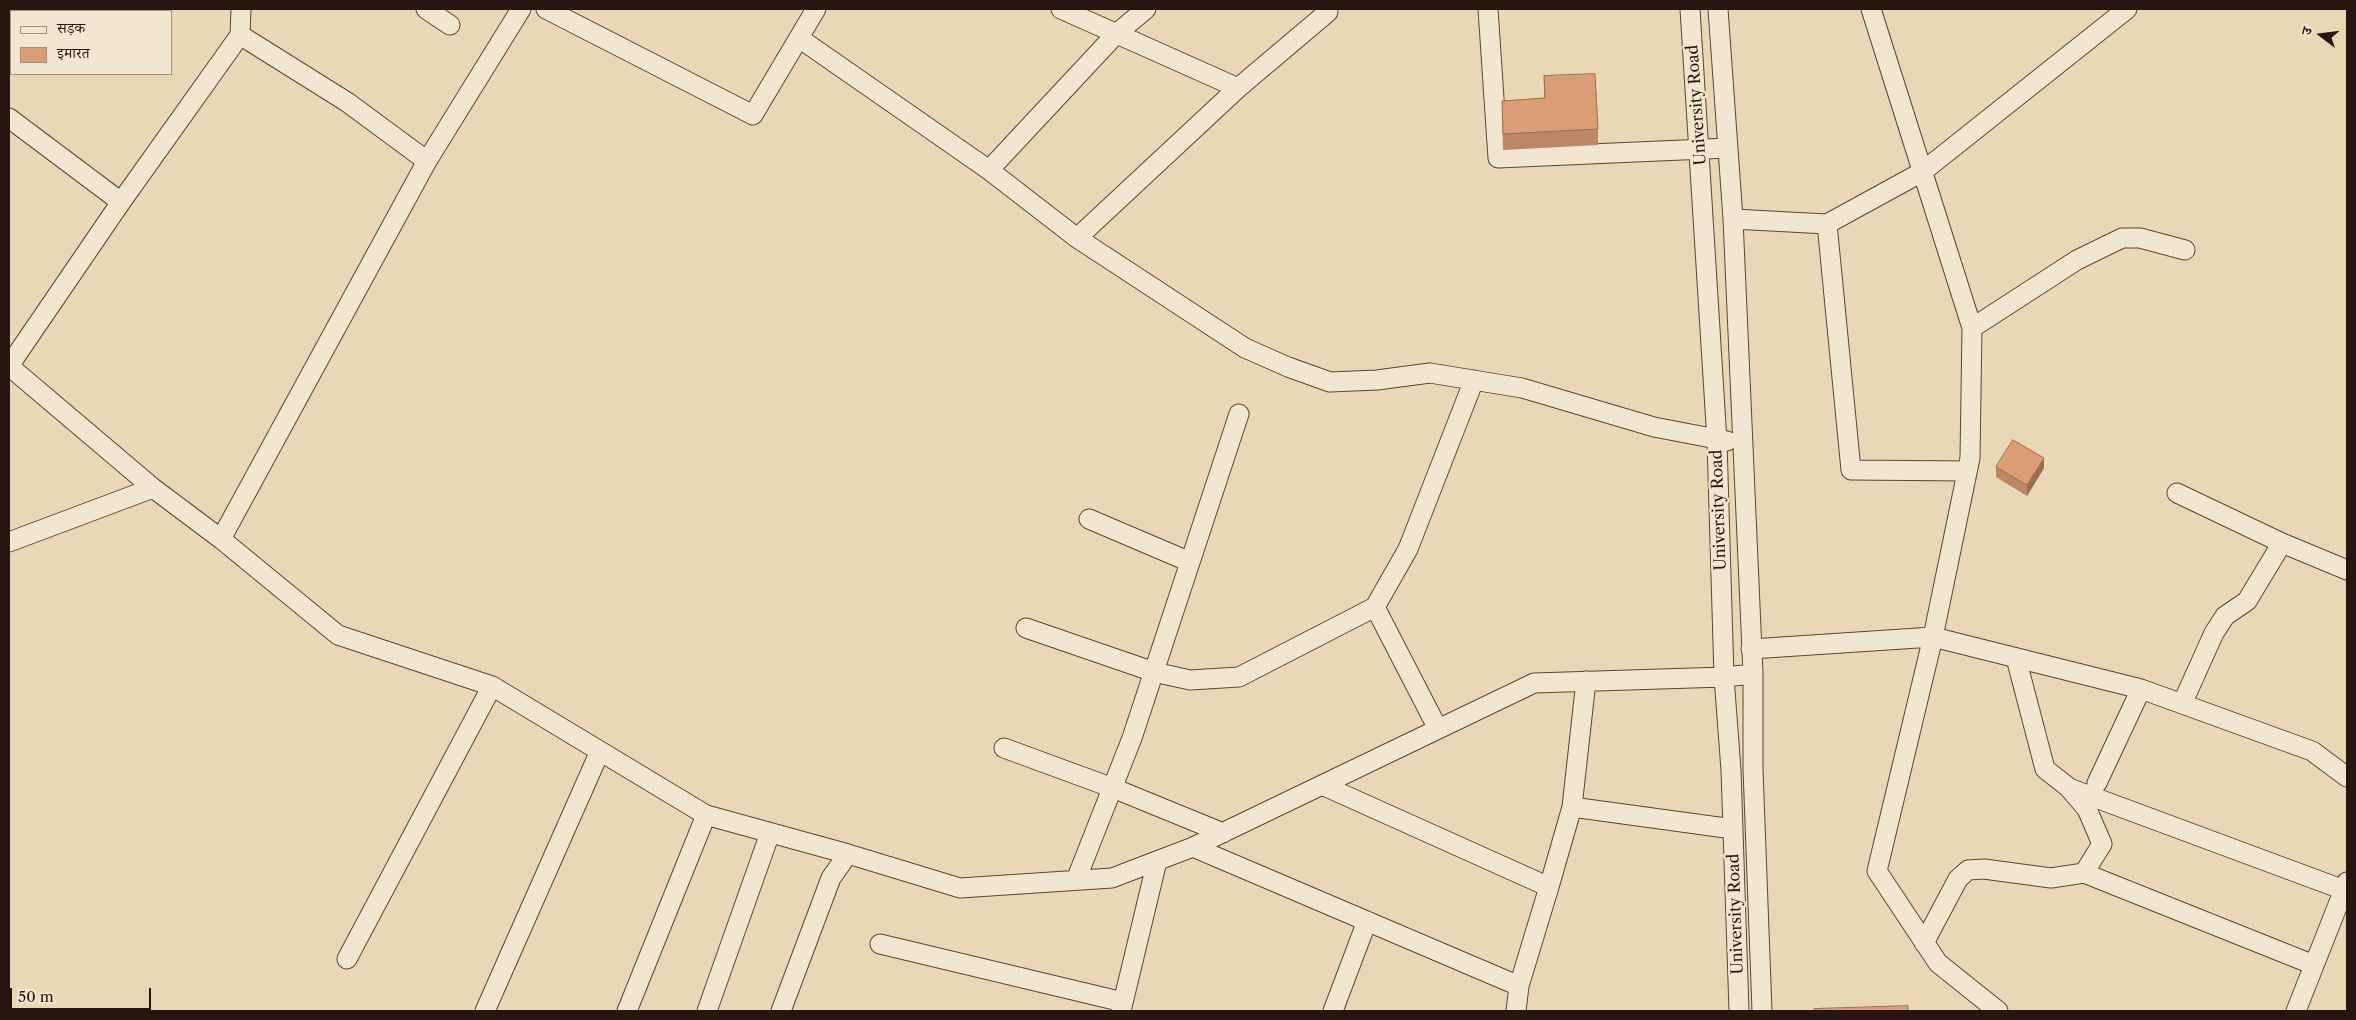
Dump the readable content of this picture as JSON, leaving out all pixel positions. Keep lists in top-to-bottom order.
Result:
{
  "streets": {
    "street": ["University Road"]
  },
  "legend": ["सड़क", "इमारत"],
  "scale_bar": "50 m",
  "north": "left"
}
